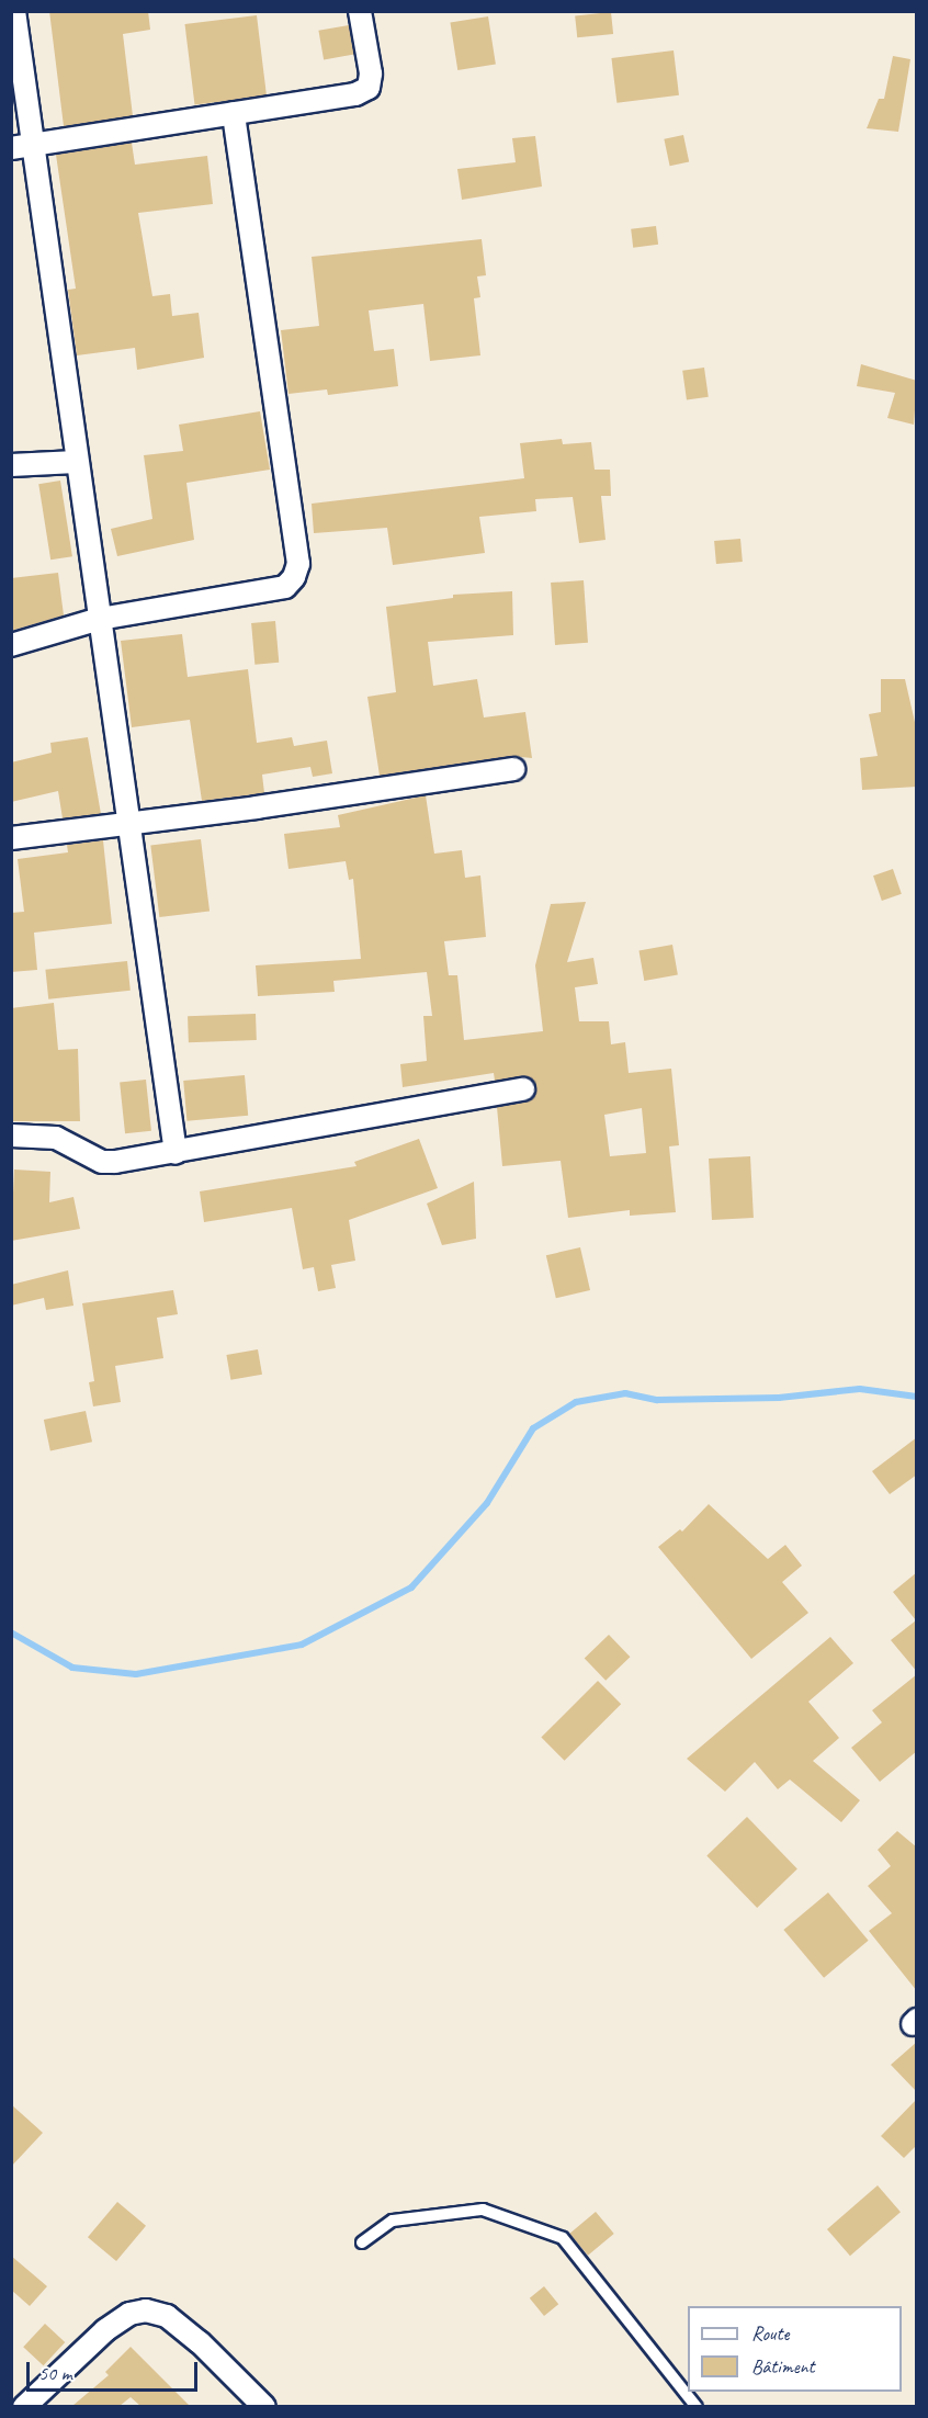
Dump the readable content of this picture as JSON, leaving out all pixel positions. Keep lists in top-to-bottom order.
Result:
{
  "legend": ["Route", "Bâtiment"],
  "scale_bar": "50 m"
}
